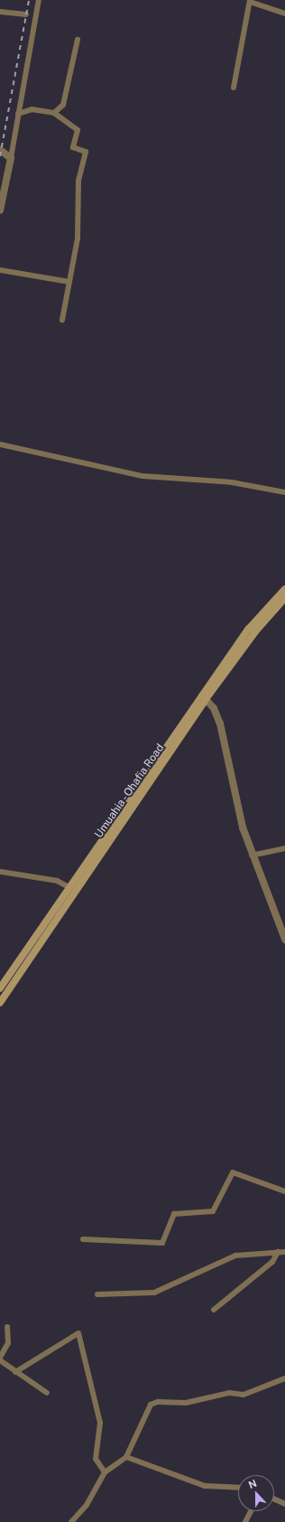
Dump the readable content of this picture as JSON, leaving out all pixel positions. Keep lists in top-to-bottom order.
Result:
{
  "streets": {
    "main road": ["Umuahia - Ohafia Road"]
  },
  "north": "top"
}
